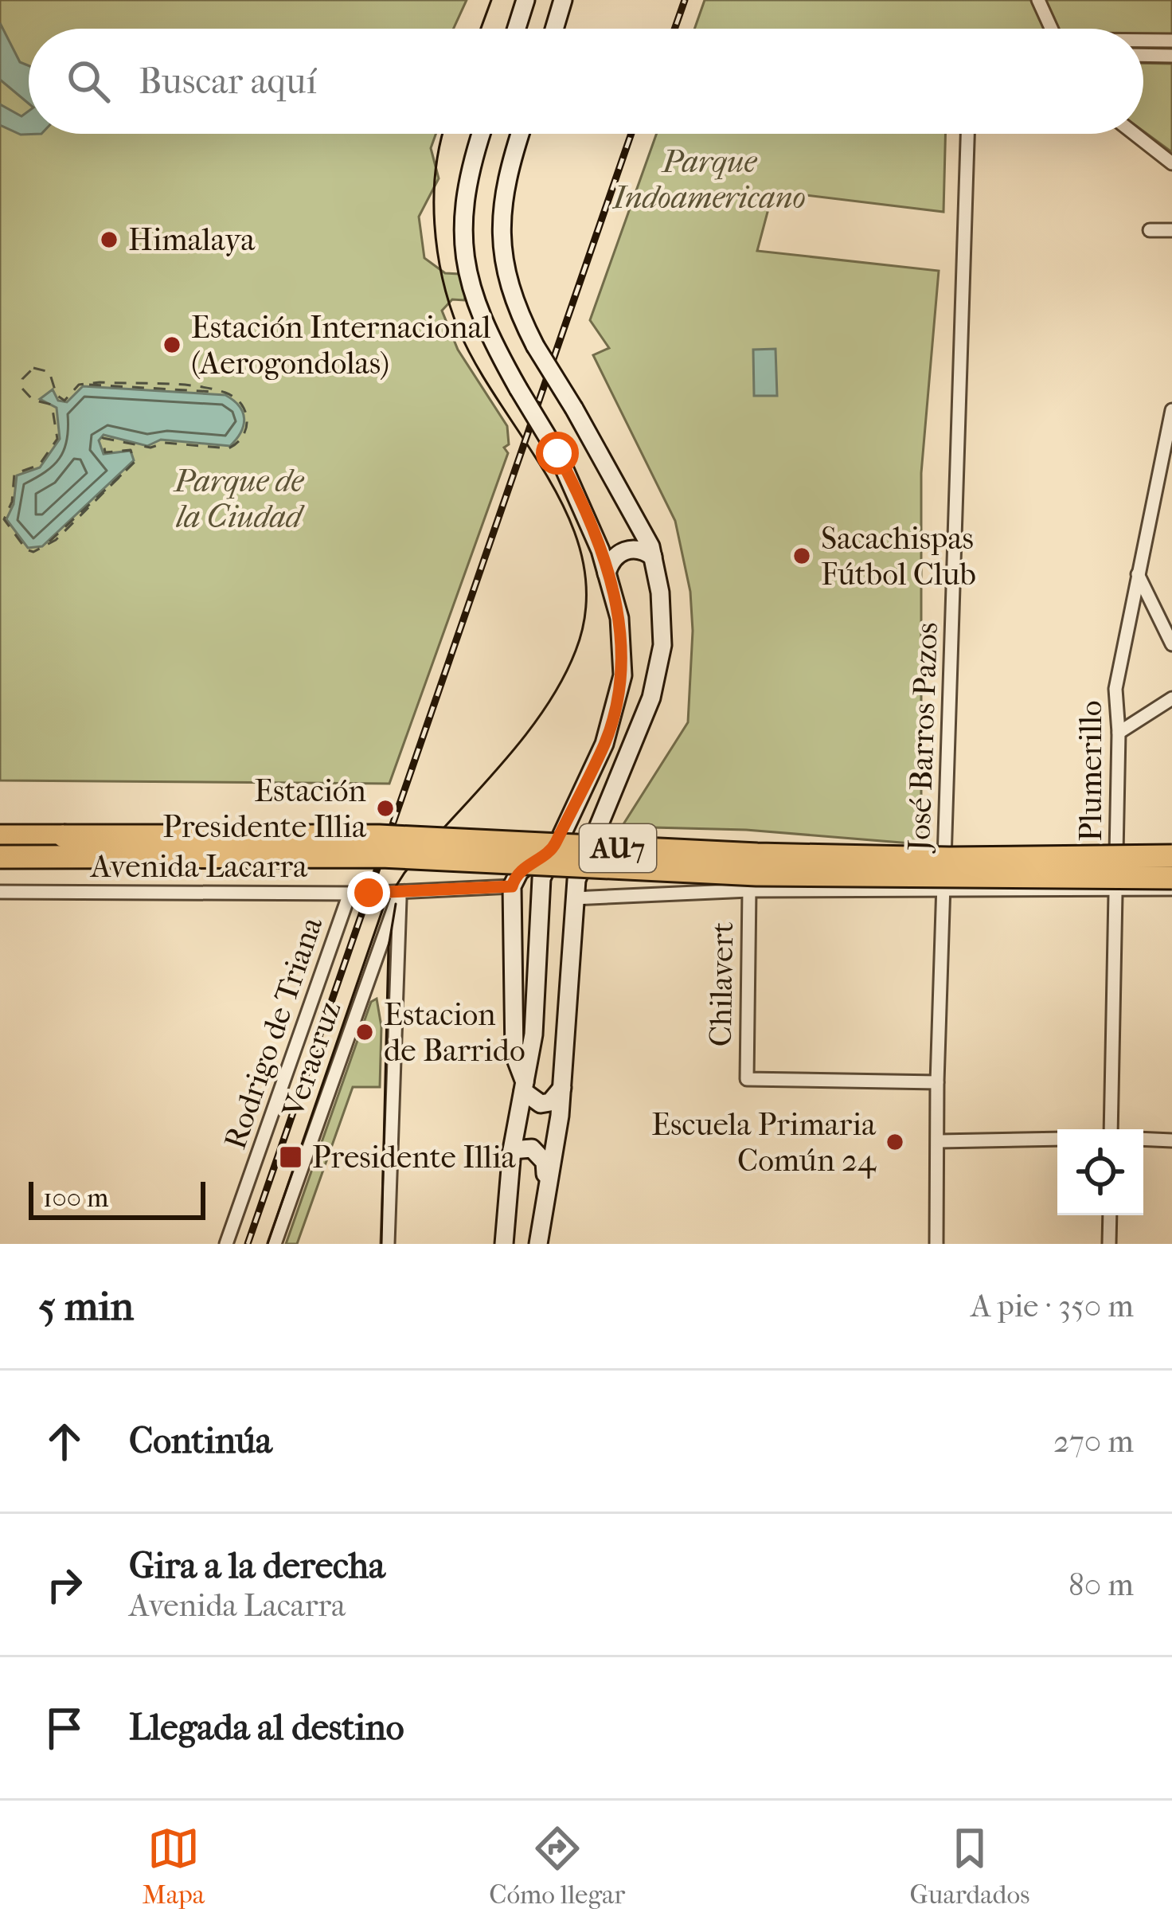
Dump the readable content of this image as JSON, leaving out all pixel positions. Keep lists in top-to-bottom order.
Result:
{
  "streets": {
    "highway": ["AU7"],
    "street": [
      "José Barros Pazos",
      "Plumerillo",
      "Avenida Lacarra",
      "Chilavert",
      "Rodrigo de Triana",
      "Veracruz"
    ]
  },
  "crossings": [
    ["José Barros Pazos", "Chilavert"],
    ["Avenida Lacarra", "Rodrigo de Triana"],
    ["Avenida Lacarra", "Veracruz"]
  ],
  "parks": ["Parque Indoamericano", "Parque de la Ciudad"],
  "places": {
    "other": [
      "Himalaya",
      "Estación Internacional (Aerogondolas)",
      "Sacachispas Fútbol Club",
      "Estación Presidente Illia",
      "Estacion de Barrido",
      "Escuela Primaria Común 24"
    ],
    "transit": ["Presidente Illia"]
  },
  "scale_bar": "100 m",
  "page": {
    "search": "Buscar aquí",
    "scale": "100 m",
    "heading": ["5 min", "A pie · 350 m"],
    "list": [
      ["Continúa", "270 m"],
      ["Gira a la derecha", "Avenida Lacarra", "80 m"],
      "Llegada al destino"
    ],
    "nav": ["Mapa", "Cómo llegar", "Guardados"]
  }
}
